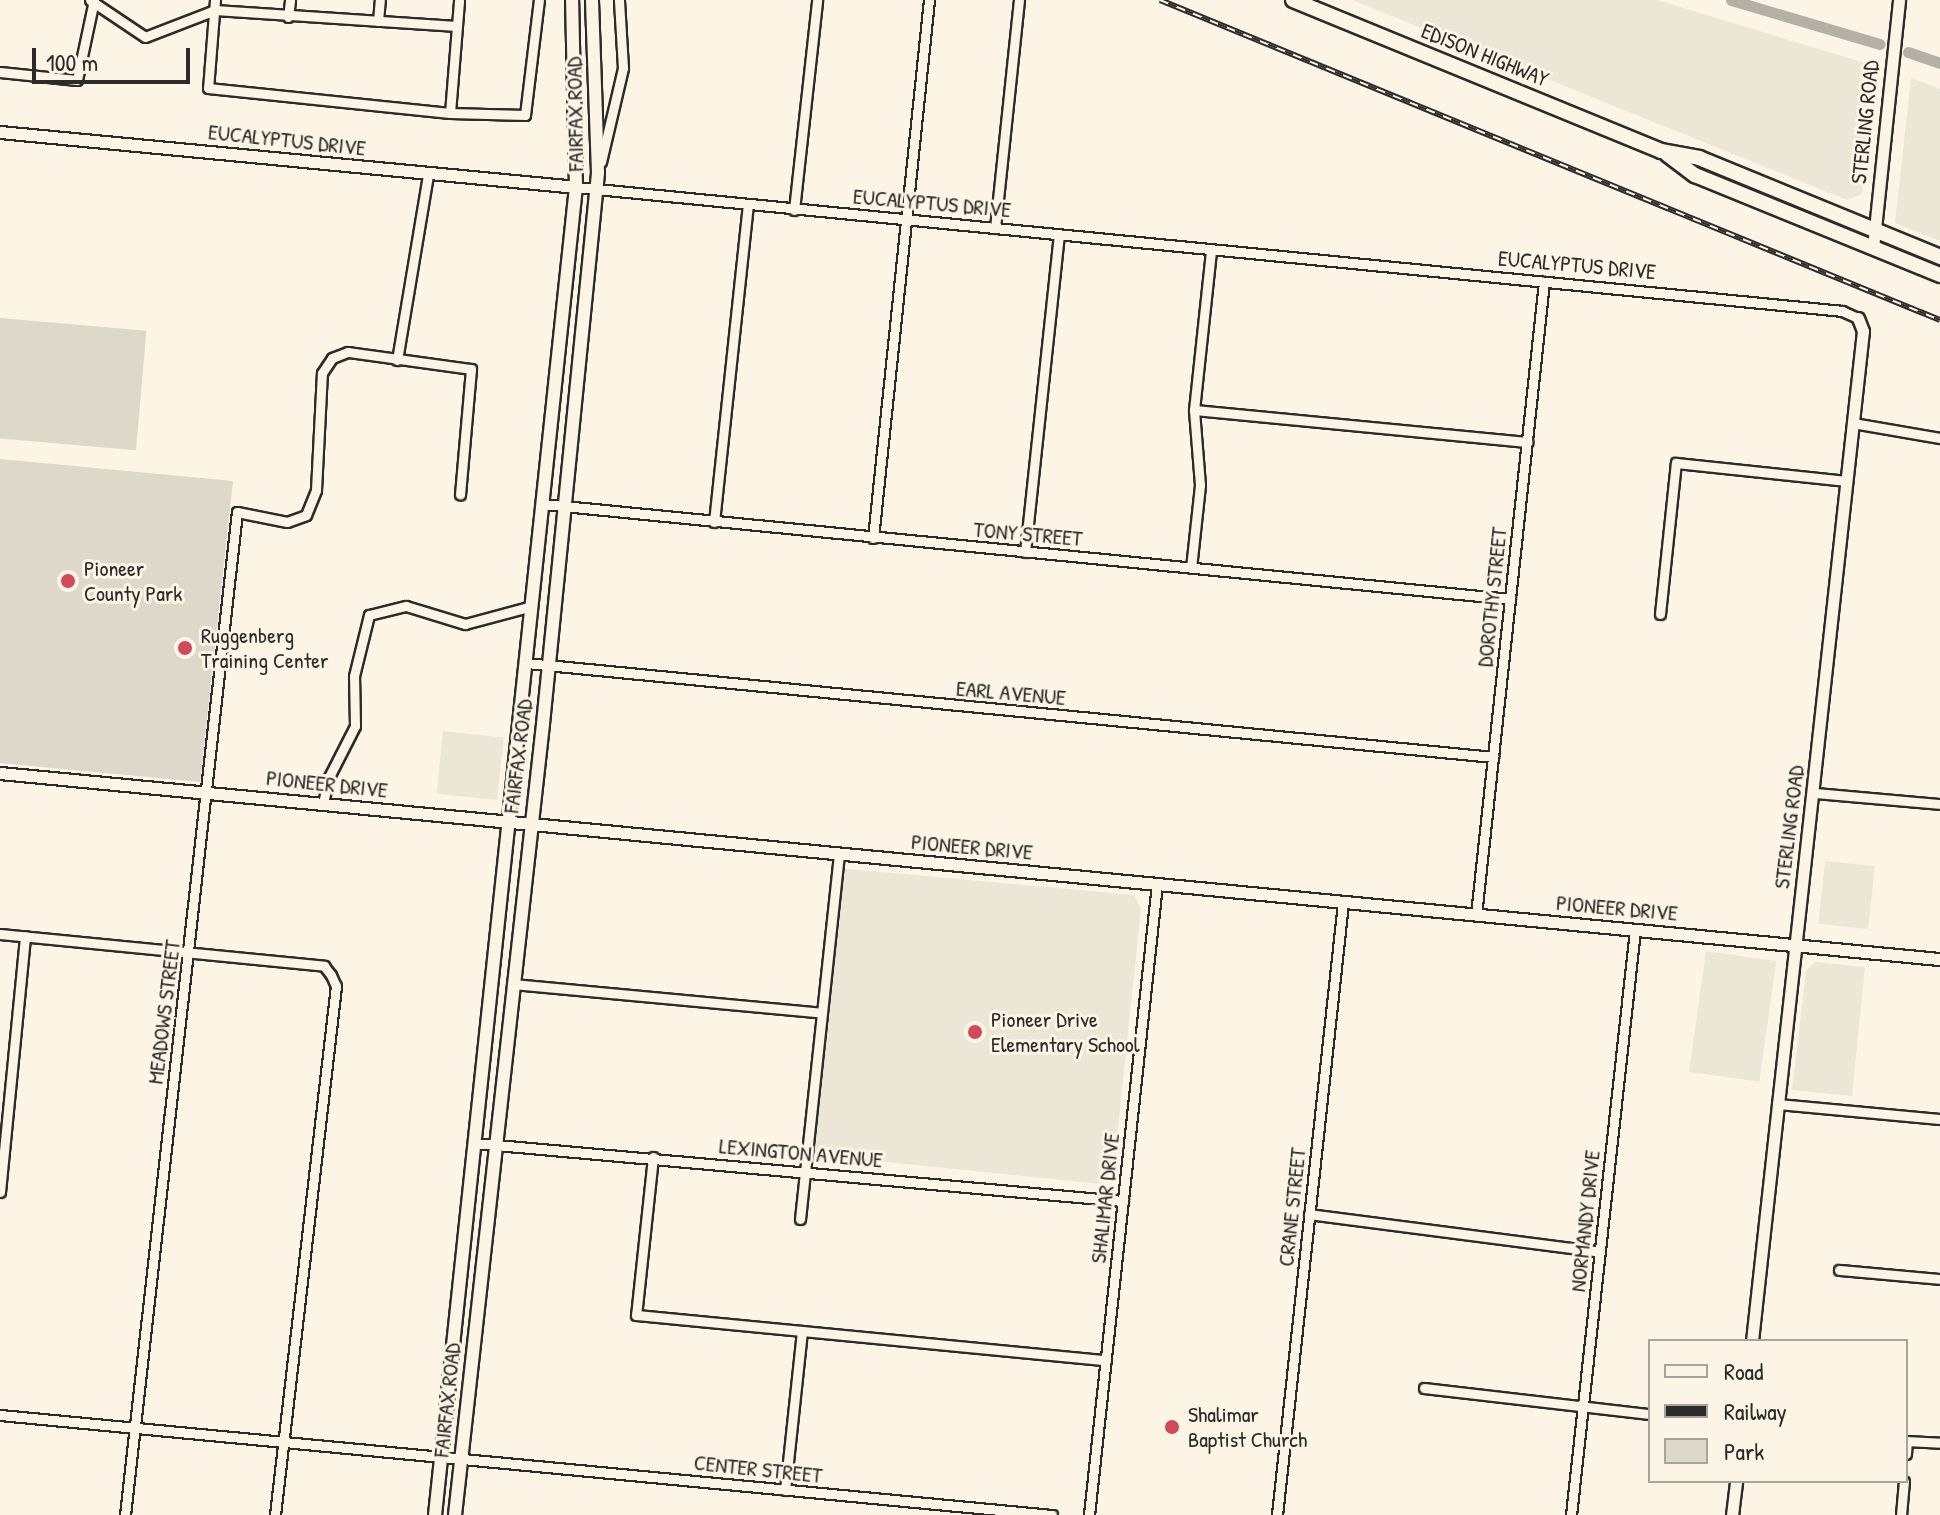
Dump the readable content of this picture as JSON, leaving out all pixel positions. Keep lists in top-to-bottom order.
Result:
{
  "streets": {
    "main road": ["EDISON HIGHWAY", "FAIRFAX ROAD"],
    "street": [
      "STERLING ROAD",
      "EUCALYPTUS DRIVE",
      "TONY STREET",
      "DOROTHY STREET",
      "EARL AVENUE",
      "PIONEER DRIVE",
      "MEADOWS STREET",
      "LEXINGTON AVENUE",
      "SHALIMAR DRIVE",
      "CRANE STREET",
      "NORMANDY DRIVE",
      "CENTER STREET"
    ]
  },
  "crossings": [
    ["EDISON HIGHWAY", "STERLING ROAD"],
    ["FAIRFAX ROAD", "EUCALYPTUS DRIVE"],
    ["FAIRFAX ROAD", "TONY STREET"],
    ["FAIRFAX ROAD", "EARL AVENUE"],
    ["FAIRFAX ROAD", "PIONEER DRIVE"],
    ["FAIRFAX ROAD", "LEXINGTON AVENUE"],
    ["FAIRFAX ROAD", "CENTER STREET"],
    ["STERLING ROAD", "EUCALYPTUS DRIVE"],
    ["STERLING ROAD", "PIONEER DRIVE"],
    ["EUCALYPTUS DRIVE", "DOROTHY STREET"],
    ["TONY STREET", "DOROTHY STREET"],
    ["DOROTHY STREET", "EARL AVENUE"],
    ["DOROTHY STREET", "PIONEER DRIVE"],
    ["PIONEER DRIVE", "MEADOWS STREET"],
    ["PIONEER DRIVE", "SHALIMAR DRIVE"],
    ["PIONEER DRIVE", "CRANE STREET"],
    ["PIONEER DRIVE", "NORMANDY DRIVE"],
    ["MEADOWS STREET", "CENTER STREET"],
    ["LEXINGTON AVENUE", "SHALIMAR DRIVE"]
  ],
  "places": [
    "Pioneer County Park",
    "Ruggenberg Training Center",
    "Pioneer Drive Elementary School",
    "Shalimar Baptist Church"
  ],
  "legend": ["Road", "Railway", "Park"],
  "scale_bar": "100 m"
}
